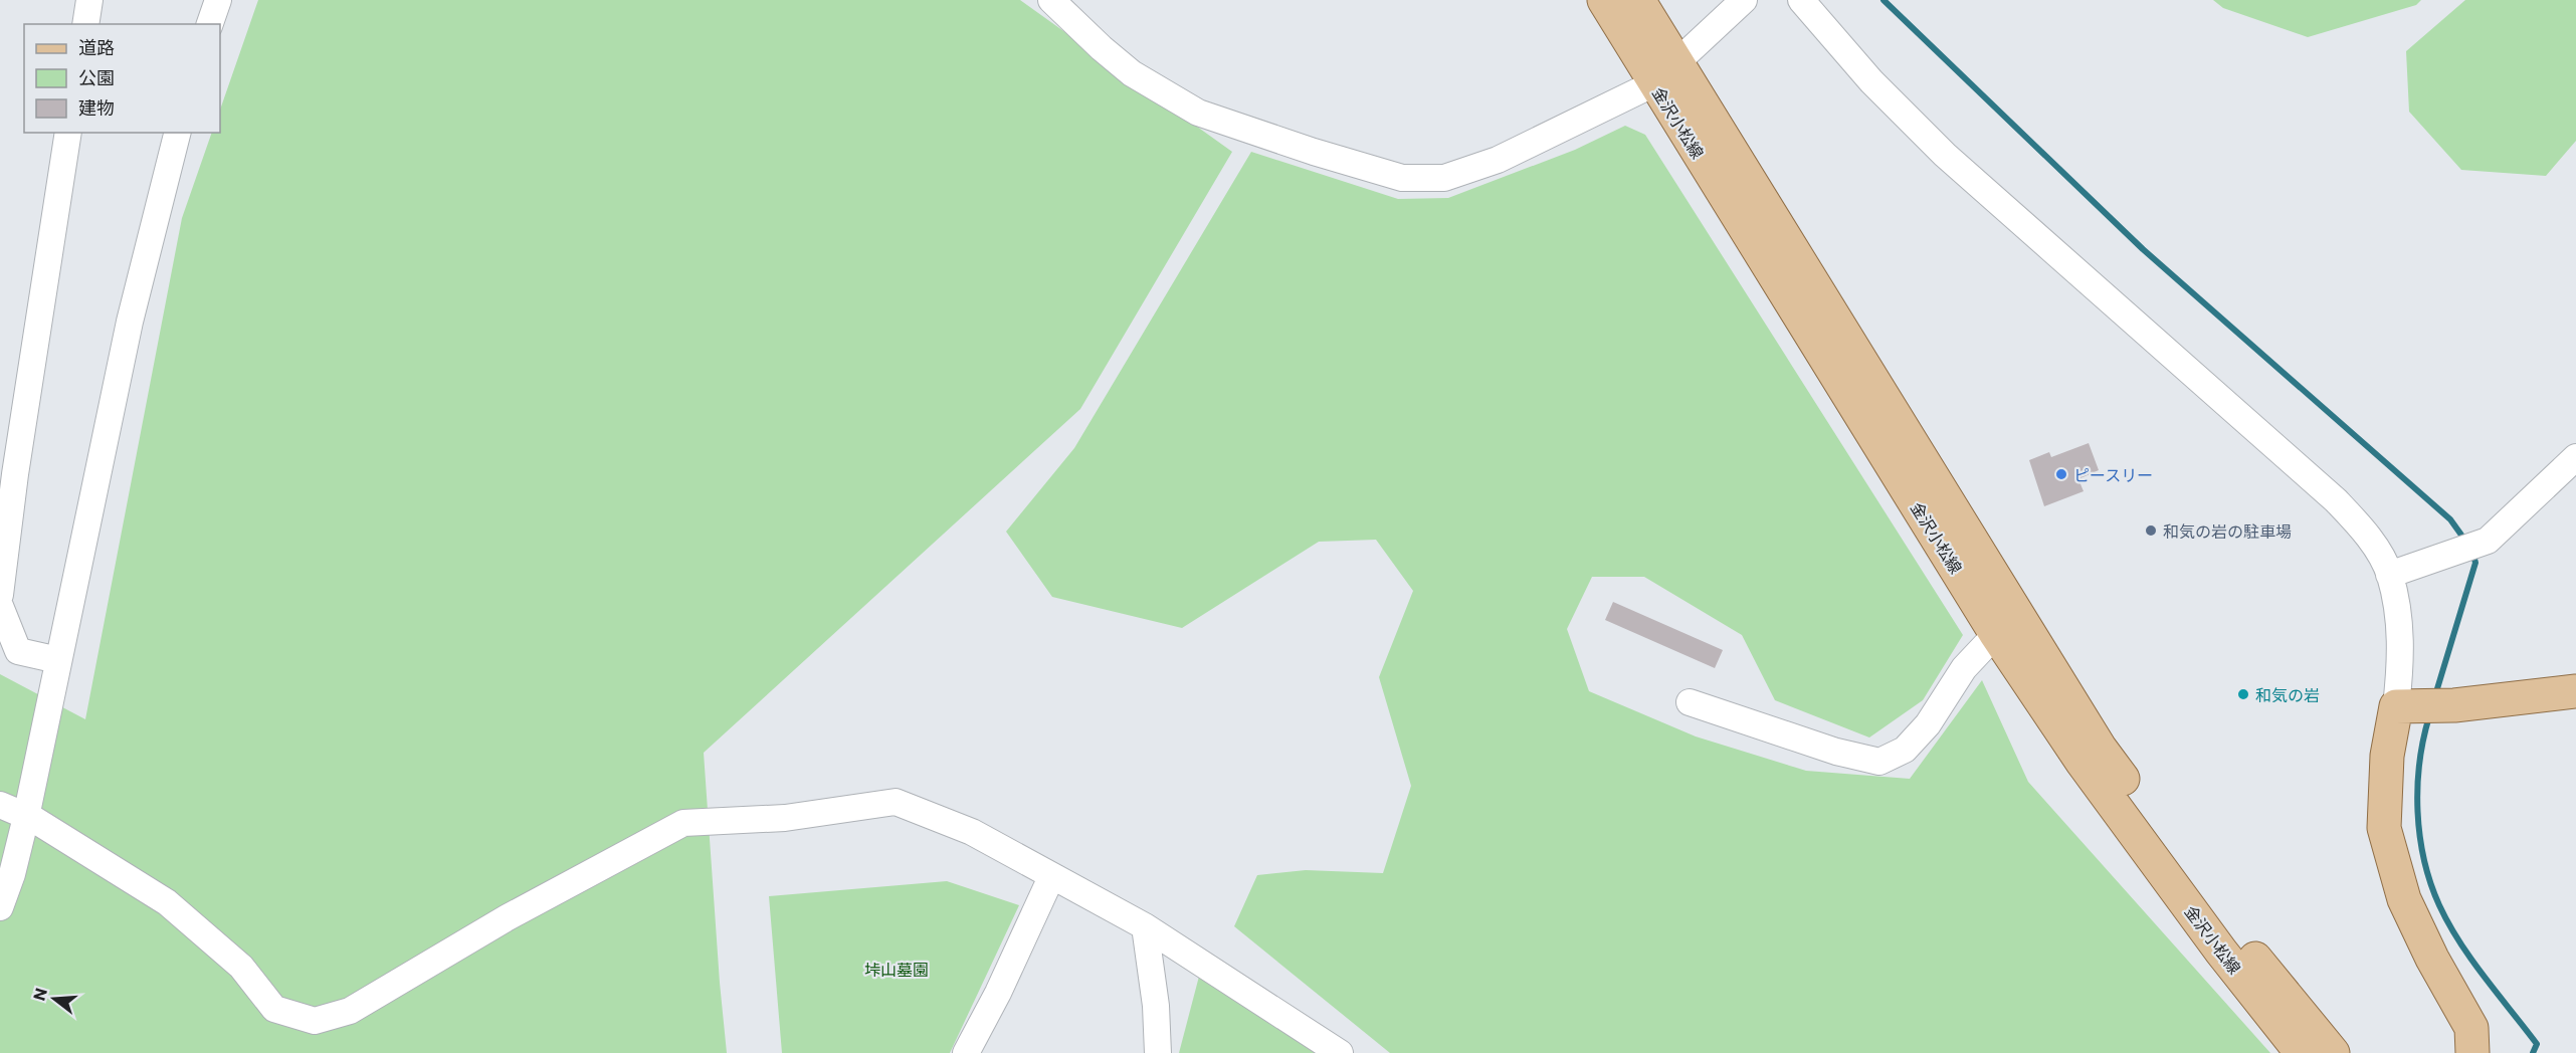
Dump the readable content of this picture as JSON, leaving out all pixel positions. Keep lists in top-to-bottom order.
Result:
{
  "streets": {
    "main road": ["金沢小松線"]
  },
  "parks": ["垰山墓園"],
  "places": ["ピースリー", "和気の岩の駐車場", "和気の岩"],
  "legend": ["道路", "公園", "建物"],
  "north": "left"
}
